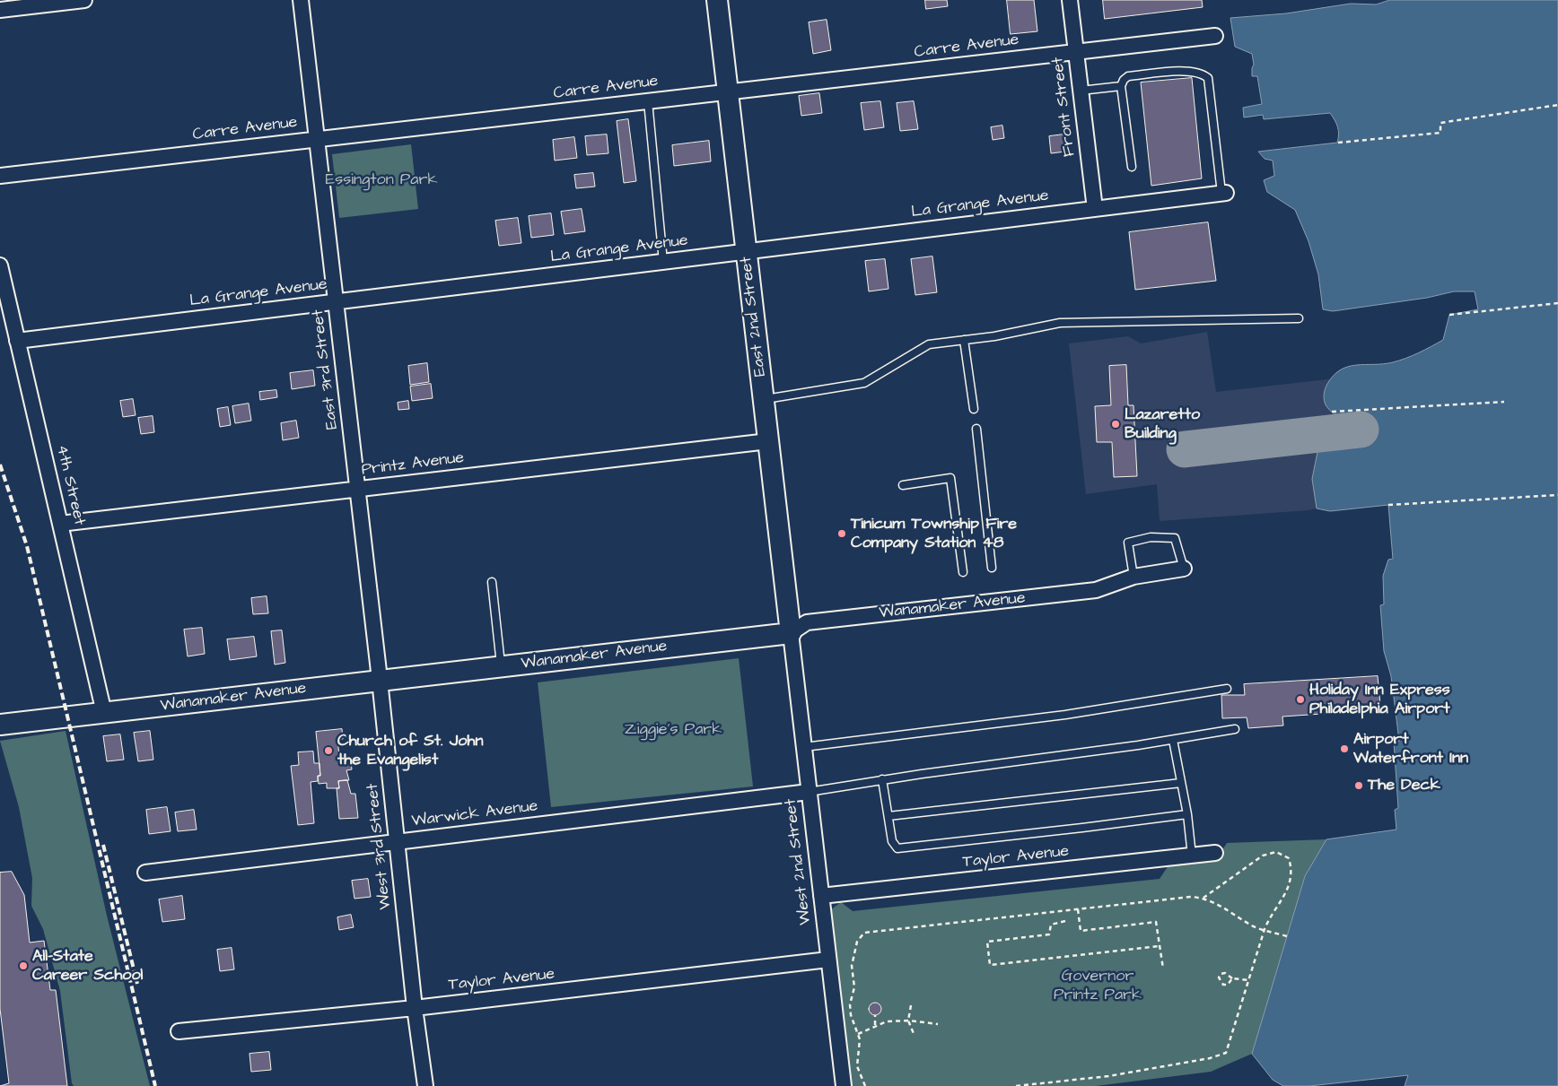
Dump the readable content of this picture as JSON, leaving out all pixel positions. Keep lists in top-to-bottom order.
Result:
{
  "streets": {
    "street": [
      "Carre Avenue",
      "Front Street",
      "La Grange Avenue",
      "East 2nd Street",
      "East 3rd Street",
      "Printz Avenue",
      "4th Street",
      "Wanamaker Avenue",
      "Warwick Avenue",
      "West 3rd Street",
      "Taylor Avenue",
      "West 2nd Street"
    ]
  },
  "crossings": [
    ["Carre Avenue", "Front Street"],
    ["Carre Avenue", "East 2nd Street"],
    ["Carre Avenue", "East 3rd Street"],
    ["Front Street", "La Grange Avenue"],
    ["La Grange Avenue", "East 2nd Street"],
    ["La Grange Avenue", "East 3rd Street"],
    ["La Grange Avenue", "4th Street"],
    ["East 2nd Street", "Printz Avenue"],
    ["East 2nd Street", "Wanamaker Avenue"],
    ["East 2nd Street", "West 2nd Street"],
    ["East 3rd Street", "Printz Avenue"],
    ["East 3rd Street", "Wanamaker Avenue"],
    ["East 3rd Street", "West 3rd Street"],
    ["Printz Avenue", "4th Street"],
    ["4th Street", "Wanamaker Avenue"],
    ["Wanamaker Avenue", "West 3rd Street"],
    ["Wanamaker Avenue", "West 2nd Street"],
    ["Warwick Avenue", "West 3rd Street"],
    ["Warwick Avenue", "West 2nd Street"],
    ["West 3rd Street", "Taylor Avenue"],
    ["Taylor Avenue", "West 2nd Street"]
  ],
  "parks": ["Essington Park", "Ziggie's Park", "Governor Printz Park"],
  "places": [
    "Lazaretto Building",
    "Tinicum Township Fire Company Station 48",
    "Holiday Inn Express Philadelphia Airport",
    "Airport Waterfront Inn",
    "Church of St. John the Evangelist",
    "The Deck",
    "All-State Career School"
  ]
}
